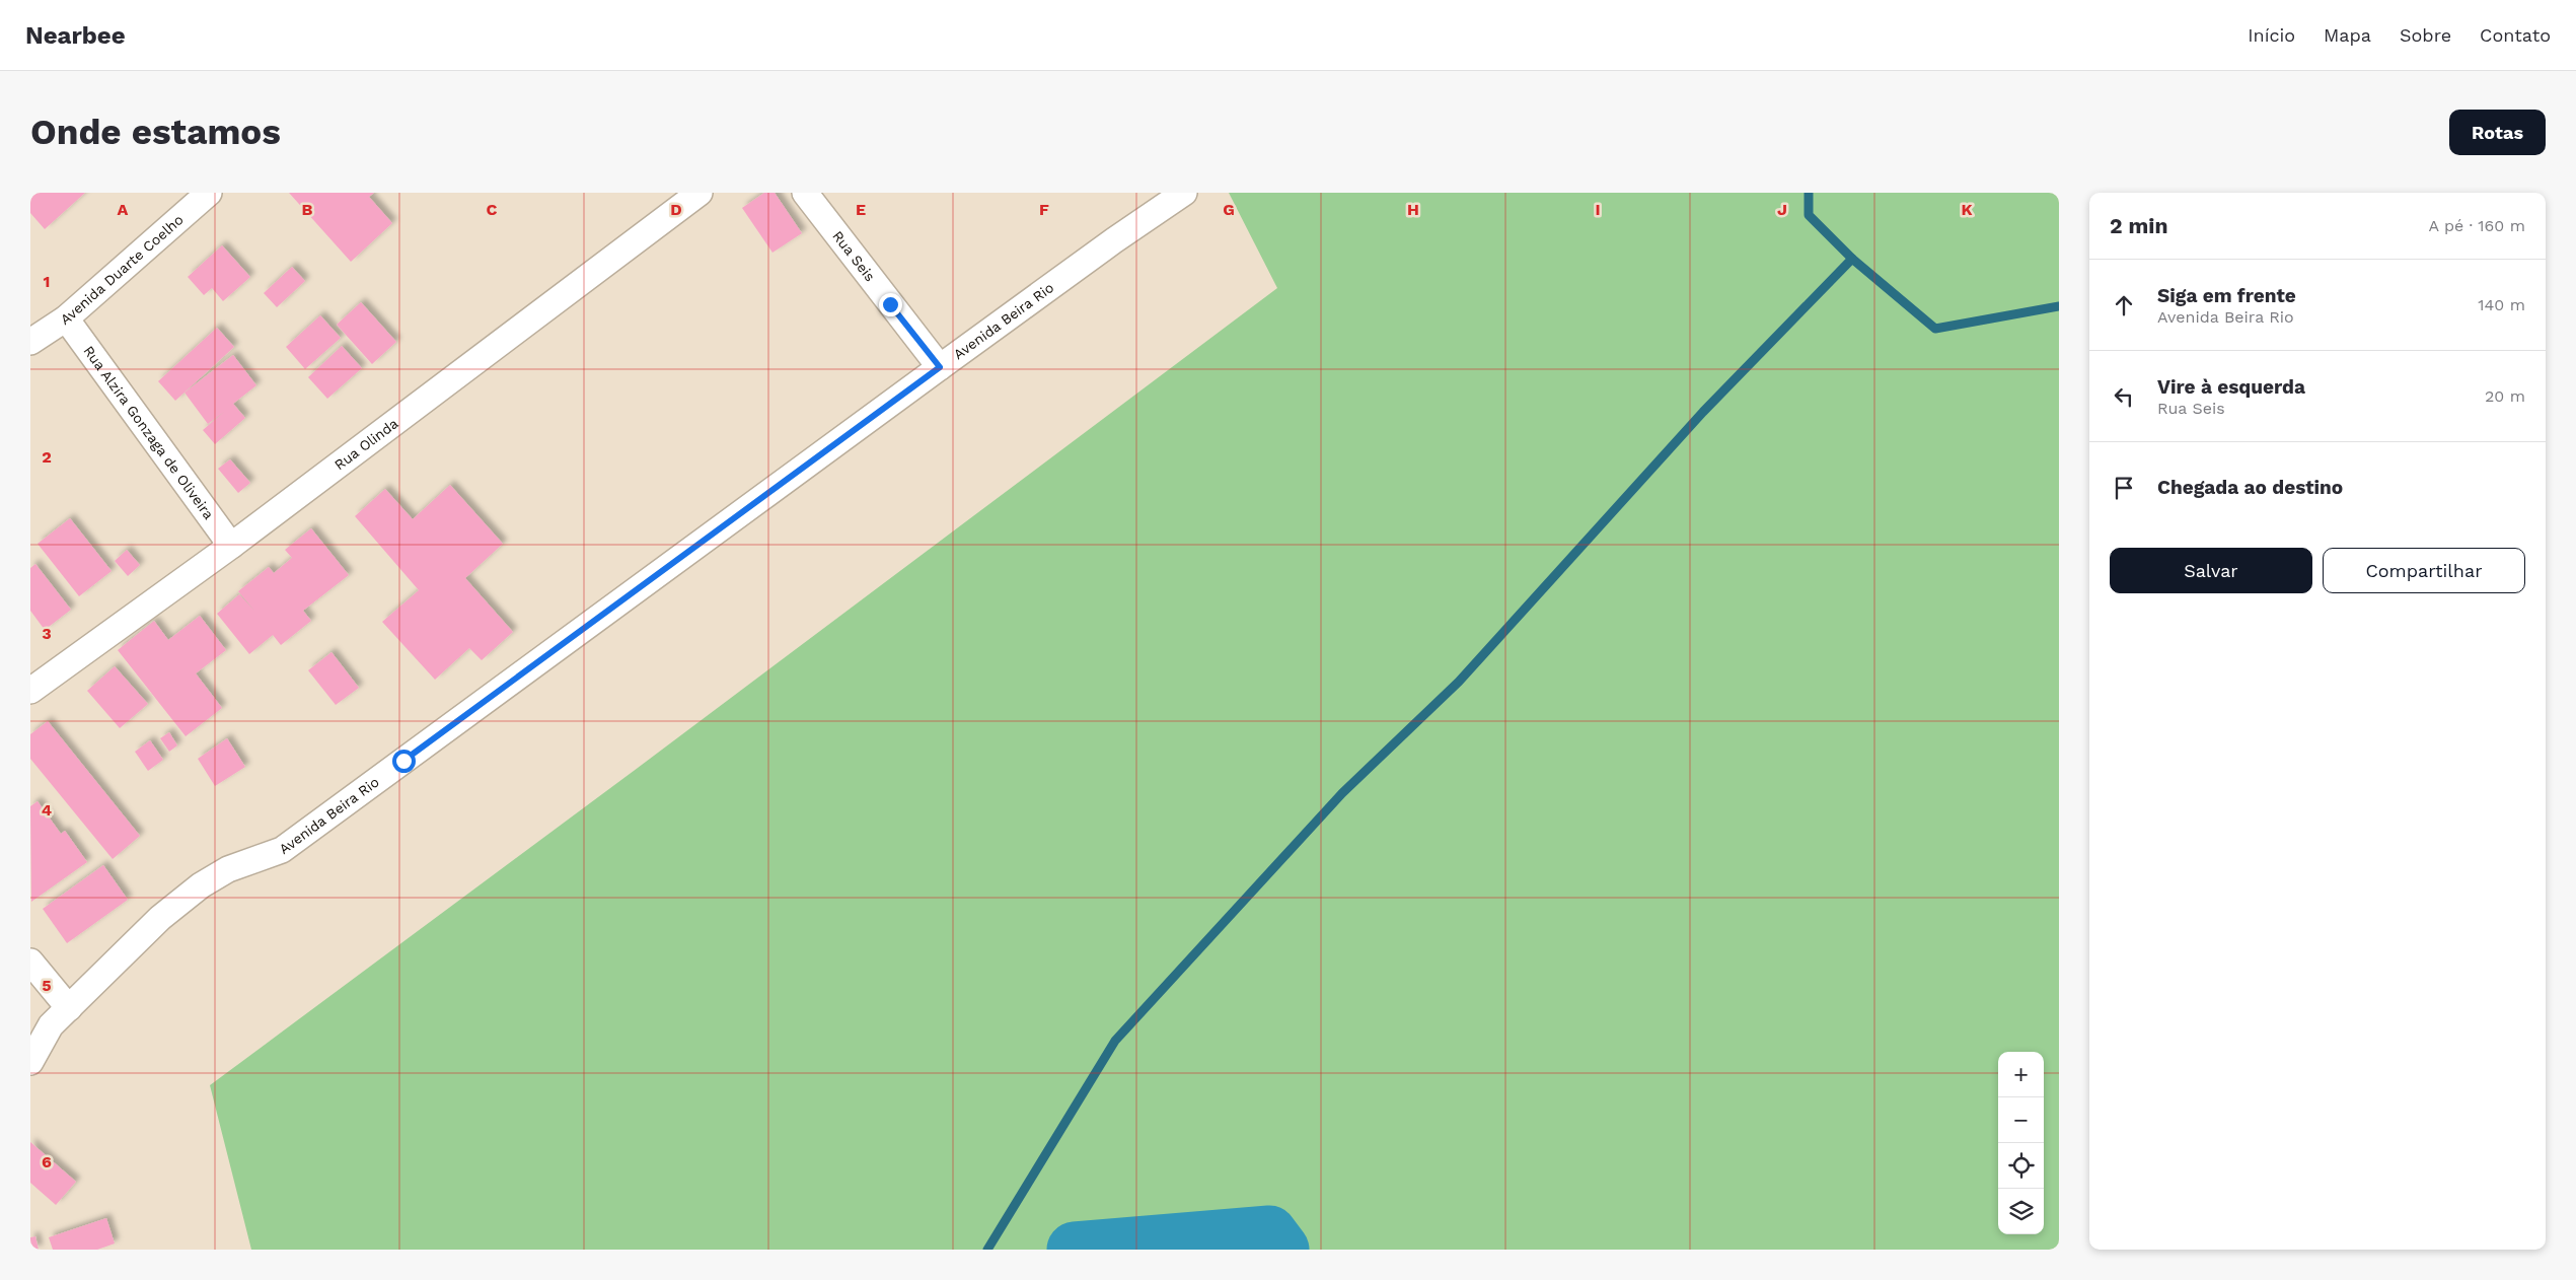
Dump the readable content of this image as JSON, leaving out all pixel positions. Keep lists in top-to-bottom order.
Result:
{
  "streets": {
    "street": [
      "Rua Seis",
      "Avenida Duarte Coelho",
      "Avenida Beira Rio",
      "Rua Alzira Gonzaga de Oliveira",
      "Rua Olinda"
    ]
  },
  "crossings": [
    ["Rua Seis", "Avenida Beira Rio"],
    ["Avenida Duarte Coelho", "Rua Alzira Gonzaga de Oliveira"],
    ["Rua Alzira Gonzaga de Oliveira", "Rua Olinda"]
  ],
  "page": {
    "header": "Nearbee",
    "nav": [
      "Início",
      "Mapa",
      "Sobre",
      "Contato"
    ],
    "buttons": [
      "Rotas",
      ["Salvar", "Compartilhar"]
    ],
    "title": "Onde estamos",
    "heading": ["2 min", "A pé · 160 m"],
    "list": [
      ["Siga em frente", "Avenida Beira Rio", "140 m"],
      ["Vire à esquerda", "Rua Seis", "20 m"],
      "Chegada ao destino"
    ],
    "map_buttons": ["+", "−"]
  },
  "grid": {
    "columns": [
      "A",
      "B",
      "C",
      "D",
      "E",
      "F",
      "G",
      "H",
      "I",
      "J",
      "K"
    ],
    "rows": [
      "1",
      "2",
      "3",
      "4",
      "5",
      "6"
    ]
  }
}
